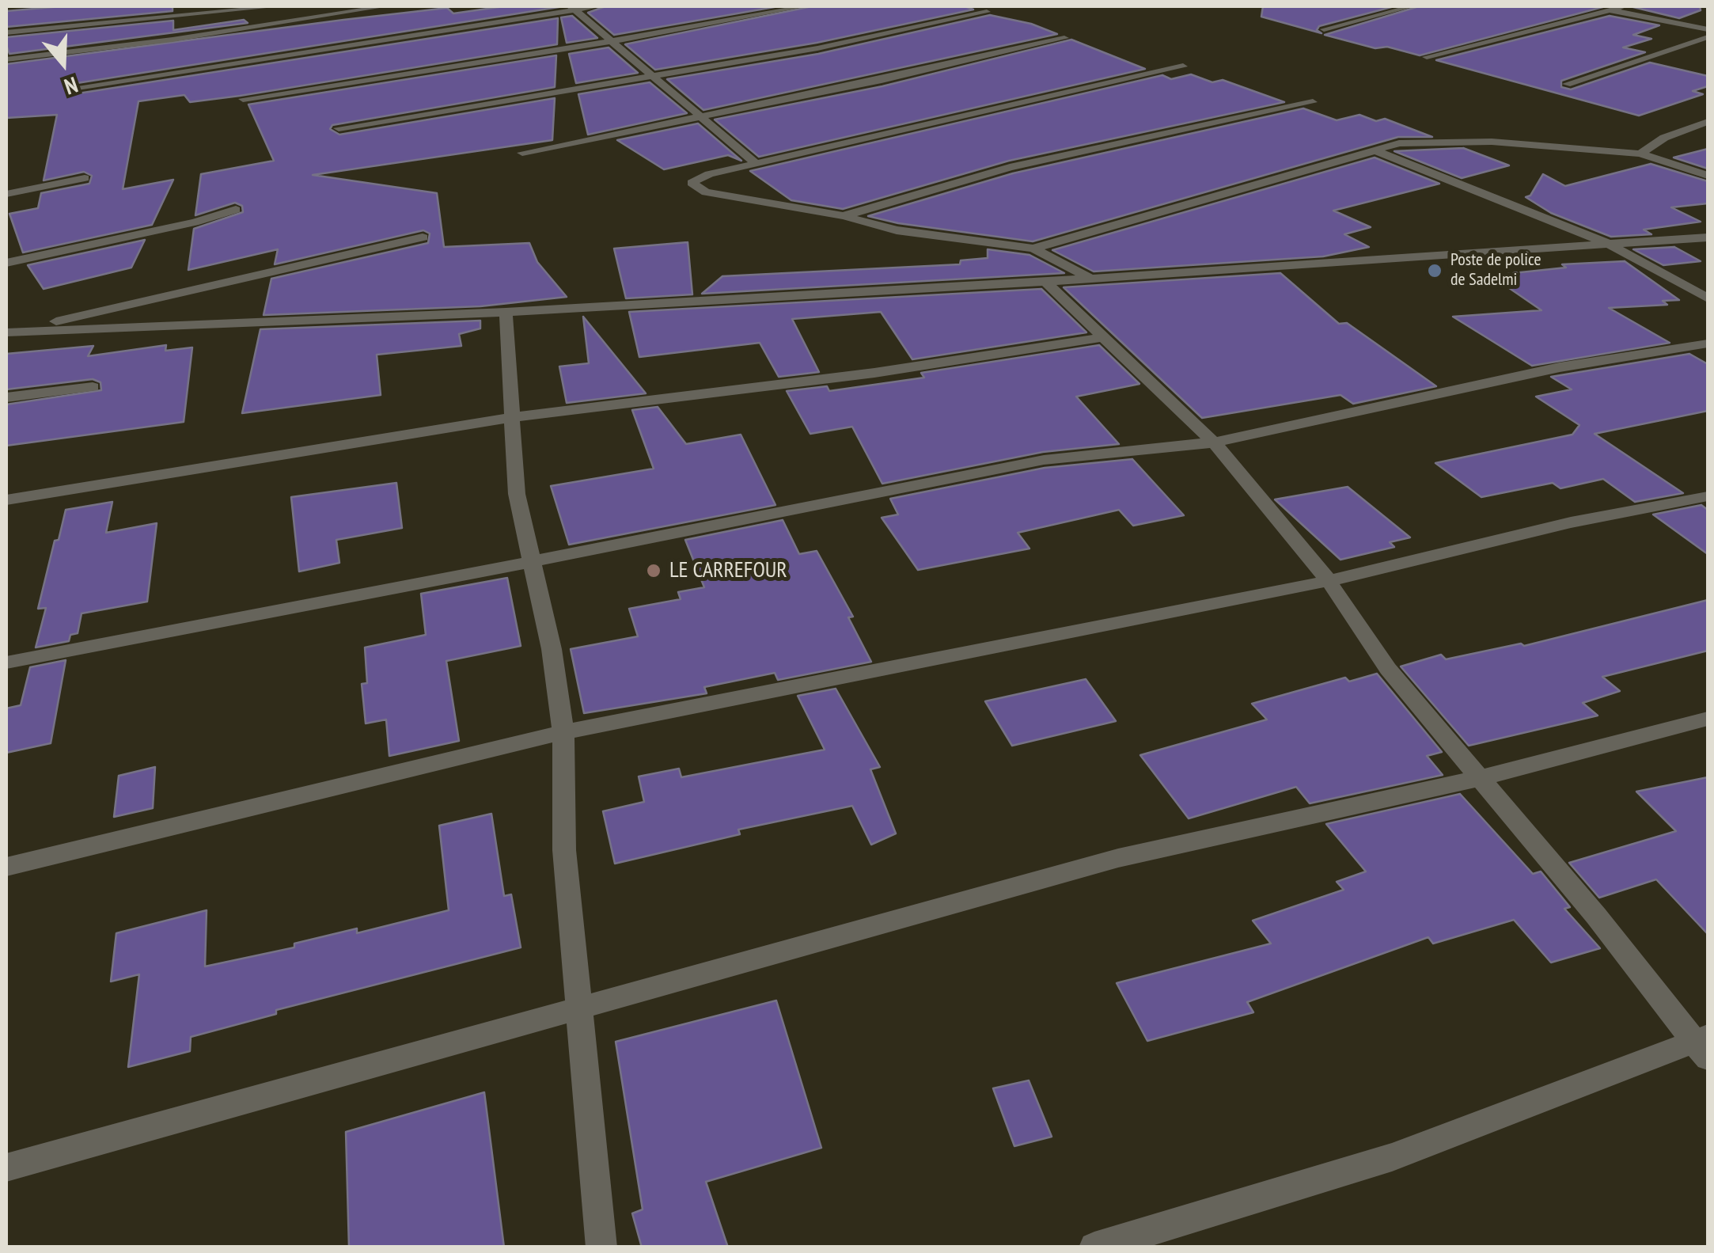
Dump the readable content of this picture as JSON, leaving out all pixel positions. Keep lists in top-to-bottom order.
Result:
{
  "places": ["Poste de police de Sadelmi", "LE CARREFOUR"],
  "north": "bottom"
}
